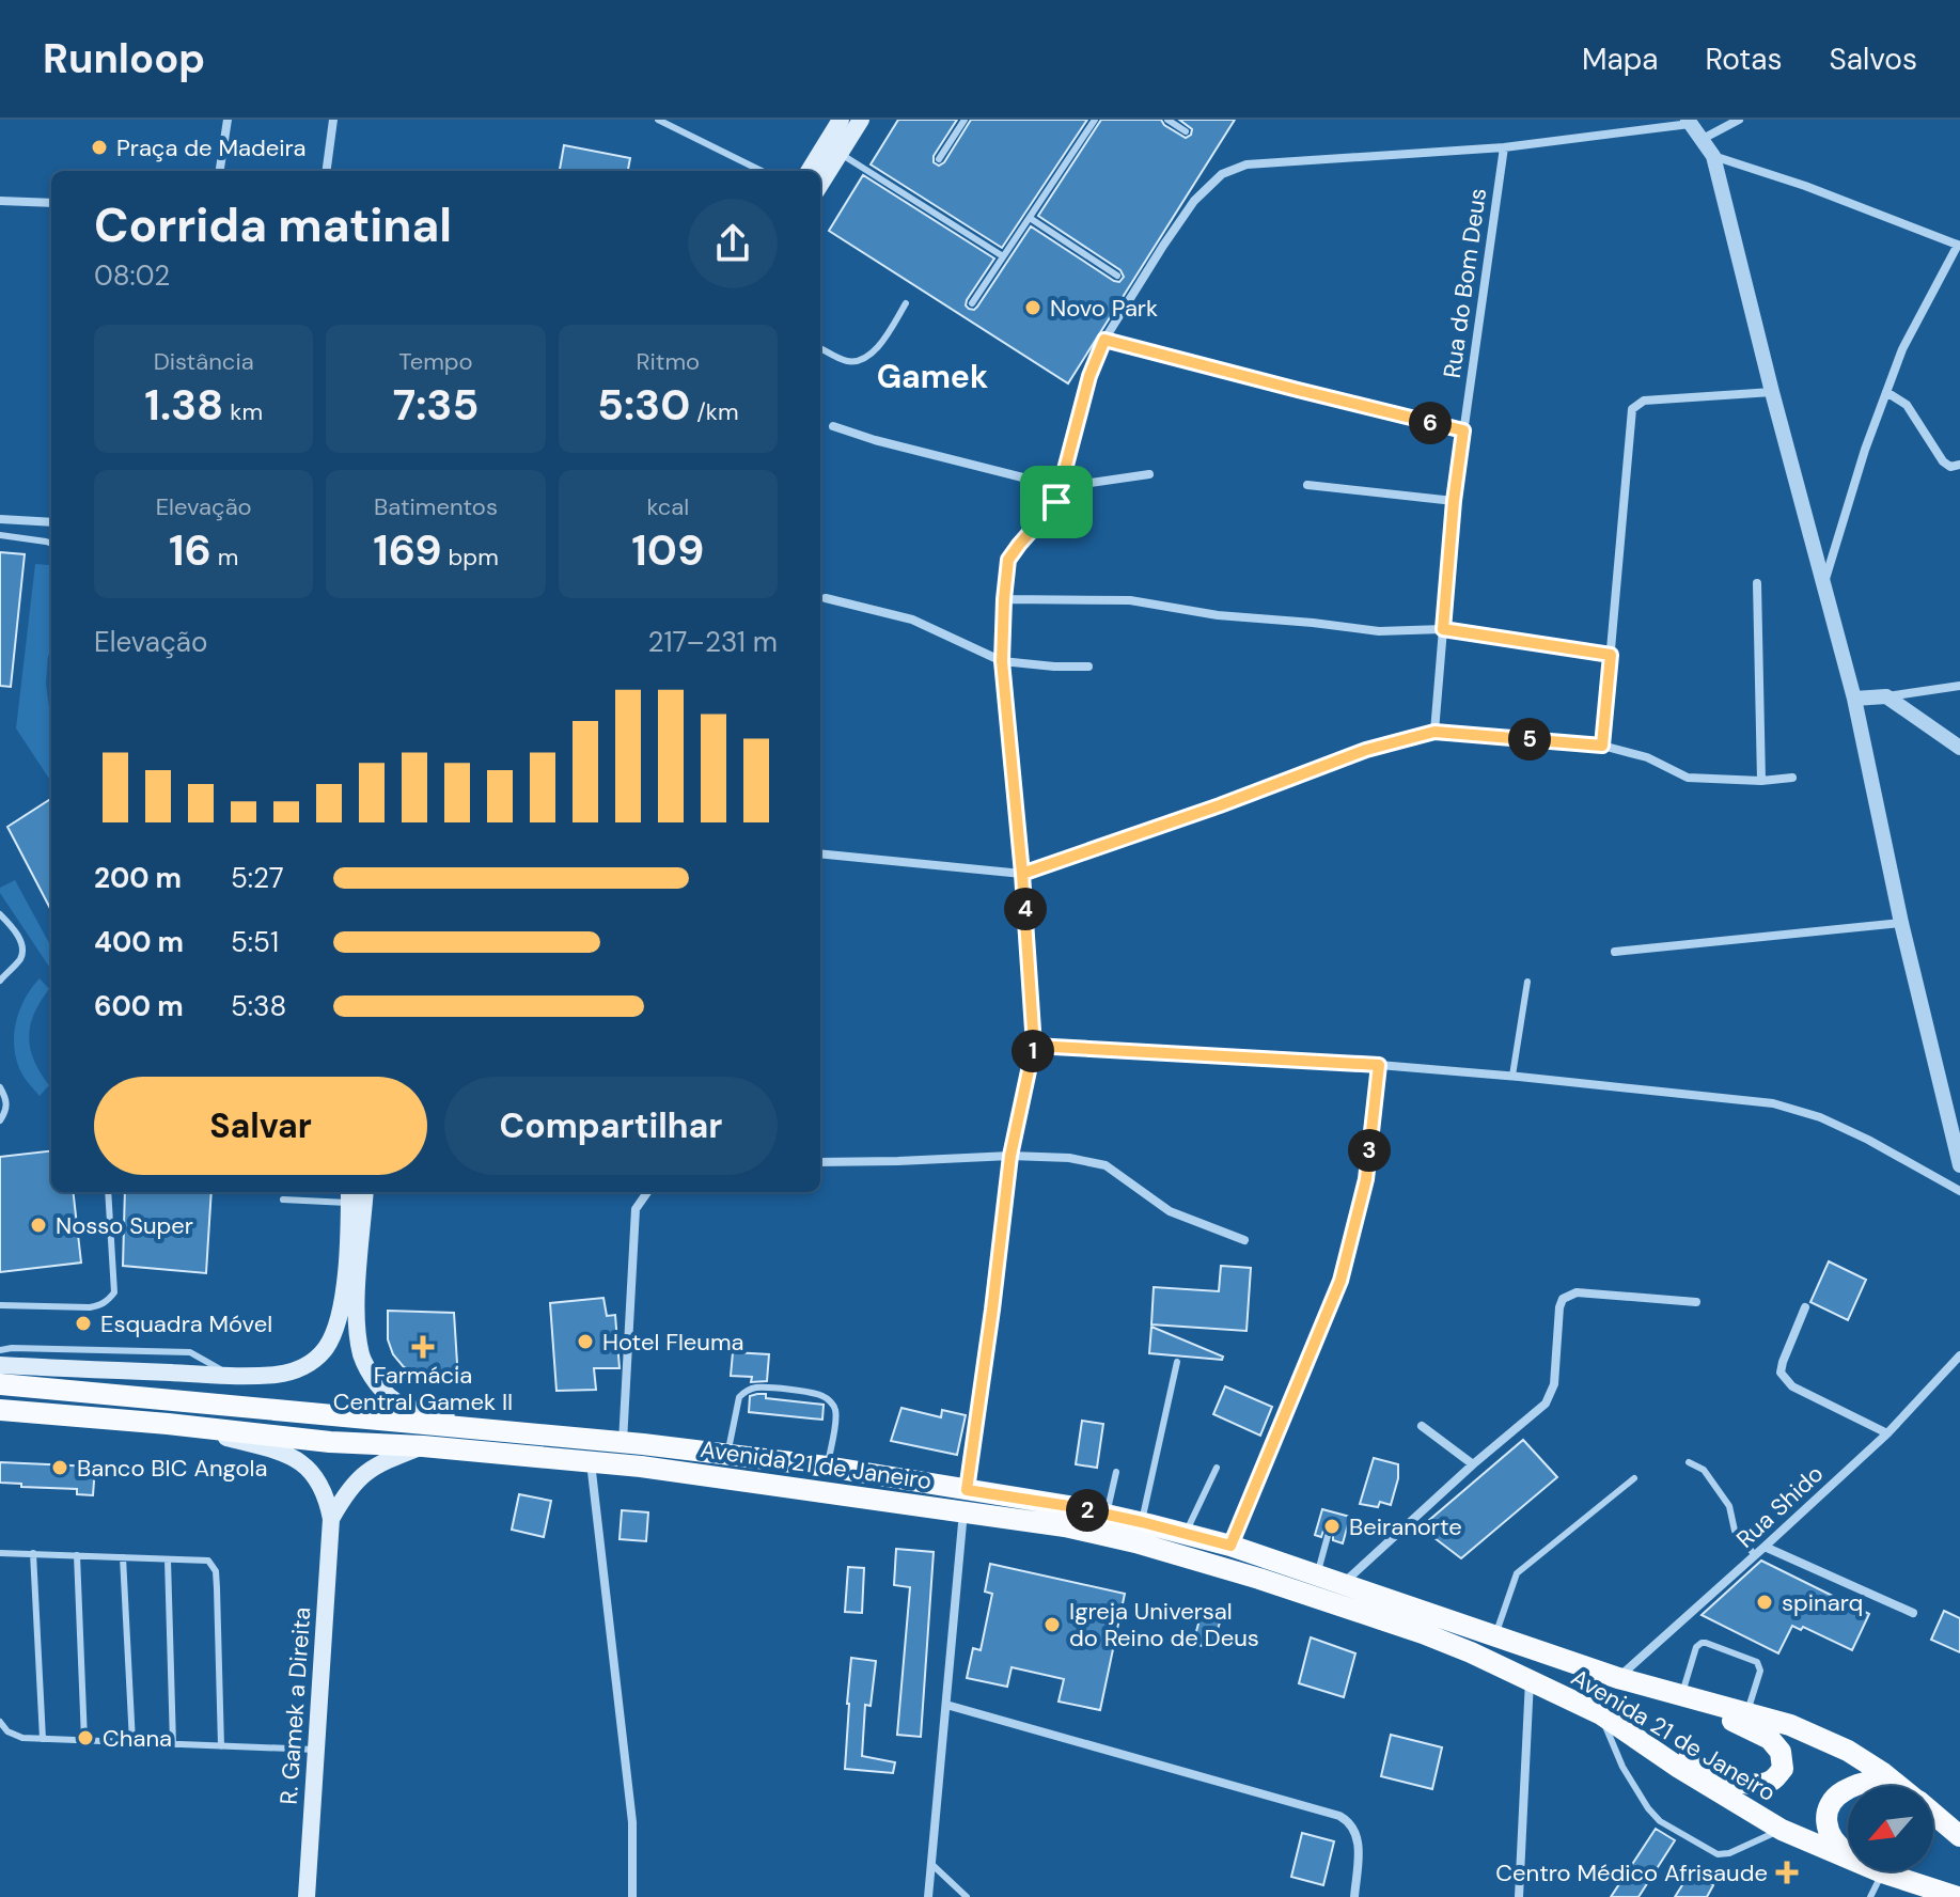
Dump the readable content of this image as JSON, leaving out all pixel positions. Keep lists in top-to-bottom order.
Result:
{
  "streets": {
    "main road": ["Avenida 21 de Janeiro", "R. Gamek a Direita"],
    "street": ["Rua do Bom Deus", "Rua Shido"]
  },
  "crossings": [
    ["Avenida 21 de Janeiro", "Rua Shido"]
  ],
  "districts": ["Gamek"],
  "places": {
    "other": [
      "Praça de Madeira",
      "Novo Park",
      "Nosso Super",
      "Esquadra Móvel",
      "Hotel Fleuma",
      "Banco BIC Angola",
      "Beiranorte",
      "spinarq",
      "Igreja Universal do Reino de Deus",
      "Chana"
    ],
    "health": ["Farmácia Central Gamek II", "Centro Médico Afrisaude"]
  },
  "north": "bottom left",
  "page": {
    "header": "Runloop",
    "nav": ["Mapa", "Rotas", "Salvos"],
    "heading": ["Corrida matinal", "08:02"],
    "stats": [
      ["Distância", "1.38 km"],
      ["Tempo", "7:35"],
      ["Ritmo", "5:30 /km"],
      ["Elevação", "16 m"],
      ["Batimentos", "169 bpm"],
      ["kcal", "109"]
    ],
    "pins": [
      "6",
      "5",
      "4",
      "1",
      "3",
      "2"
    ],
    "chart": ["Elevação", "217–231 m"],
    "list": [
      {
        "name": "200 m",
        "note": "5:27"
      },
      {
        "name": "400 m",
        "note": "5:51"
      },
      {
        "name": "600 m",
        "note": "5:38"
      }
    ],
    "buttons": ["Salvar", "Compartilhar"]
  }
}
